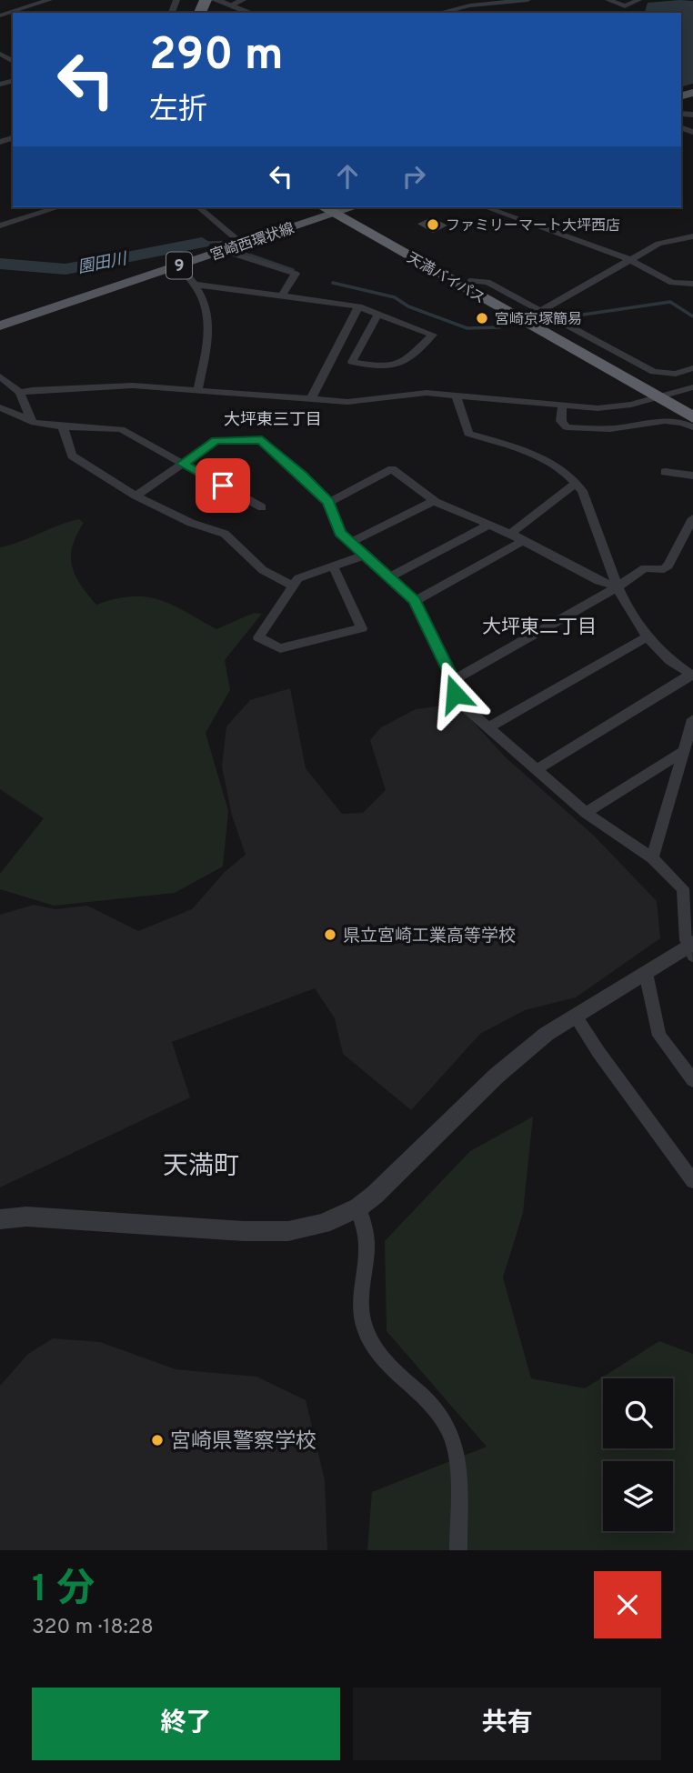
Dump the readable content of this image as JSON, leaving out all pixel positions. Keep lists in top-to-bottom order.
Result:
{
  "streets": {
    "highway": ["天満バイパス"],
    "main road": ["宮崎西環状線", "9"]
  },
  "crossings": [
    ["宮崎西環状線", "天満バイパス"]
  ],
  "districts": ["大坪東三丁目", "大坪東二丁目", "天満町"],
  "water": ["園田川"],
  "places": [
    "ファミリーマート大坪西店",
    "宮崎京塚簡易",
    "県立宮崎工業高等学校",
    "宮崎県警察学校"
  ],
  "page": {
    "turn": ["290 m", "左折"],
    "heading": ["1 分", "320 m · 18:28"],
    "buttons": ["終了", "共有"]
  }
}
